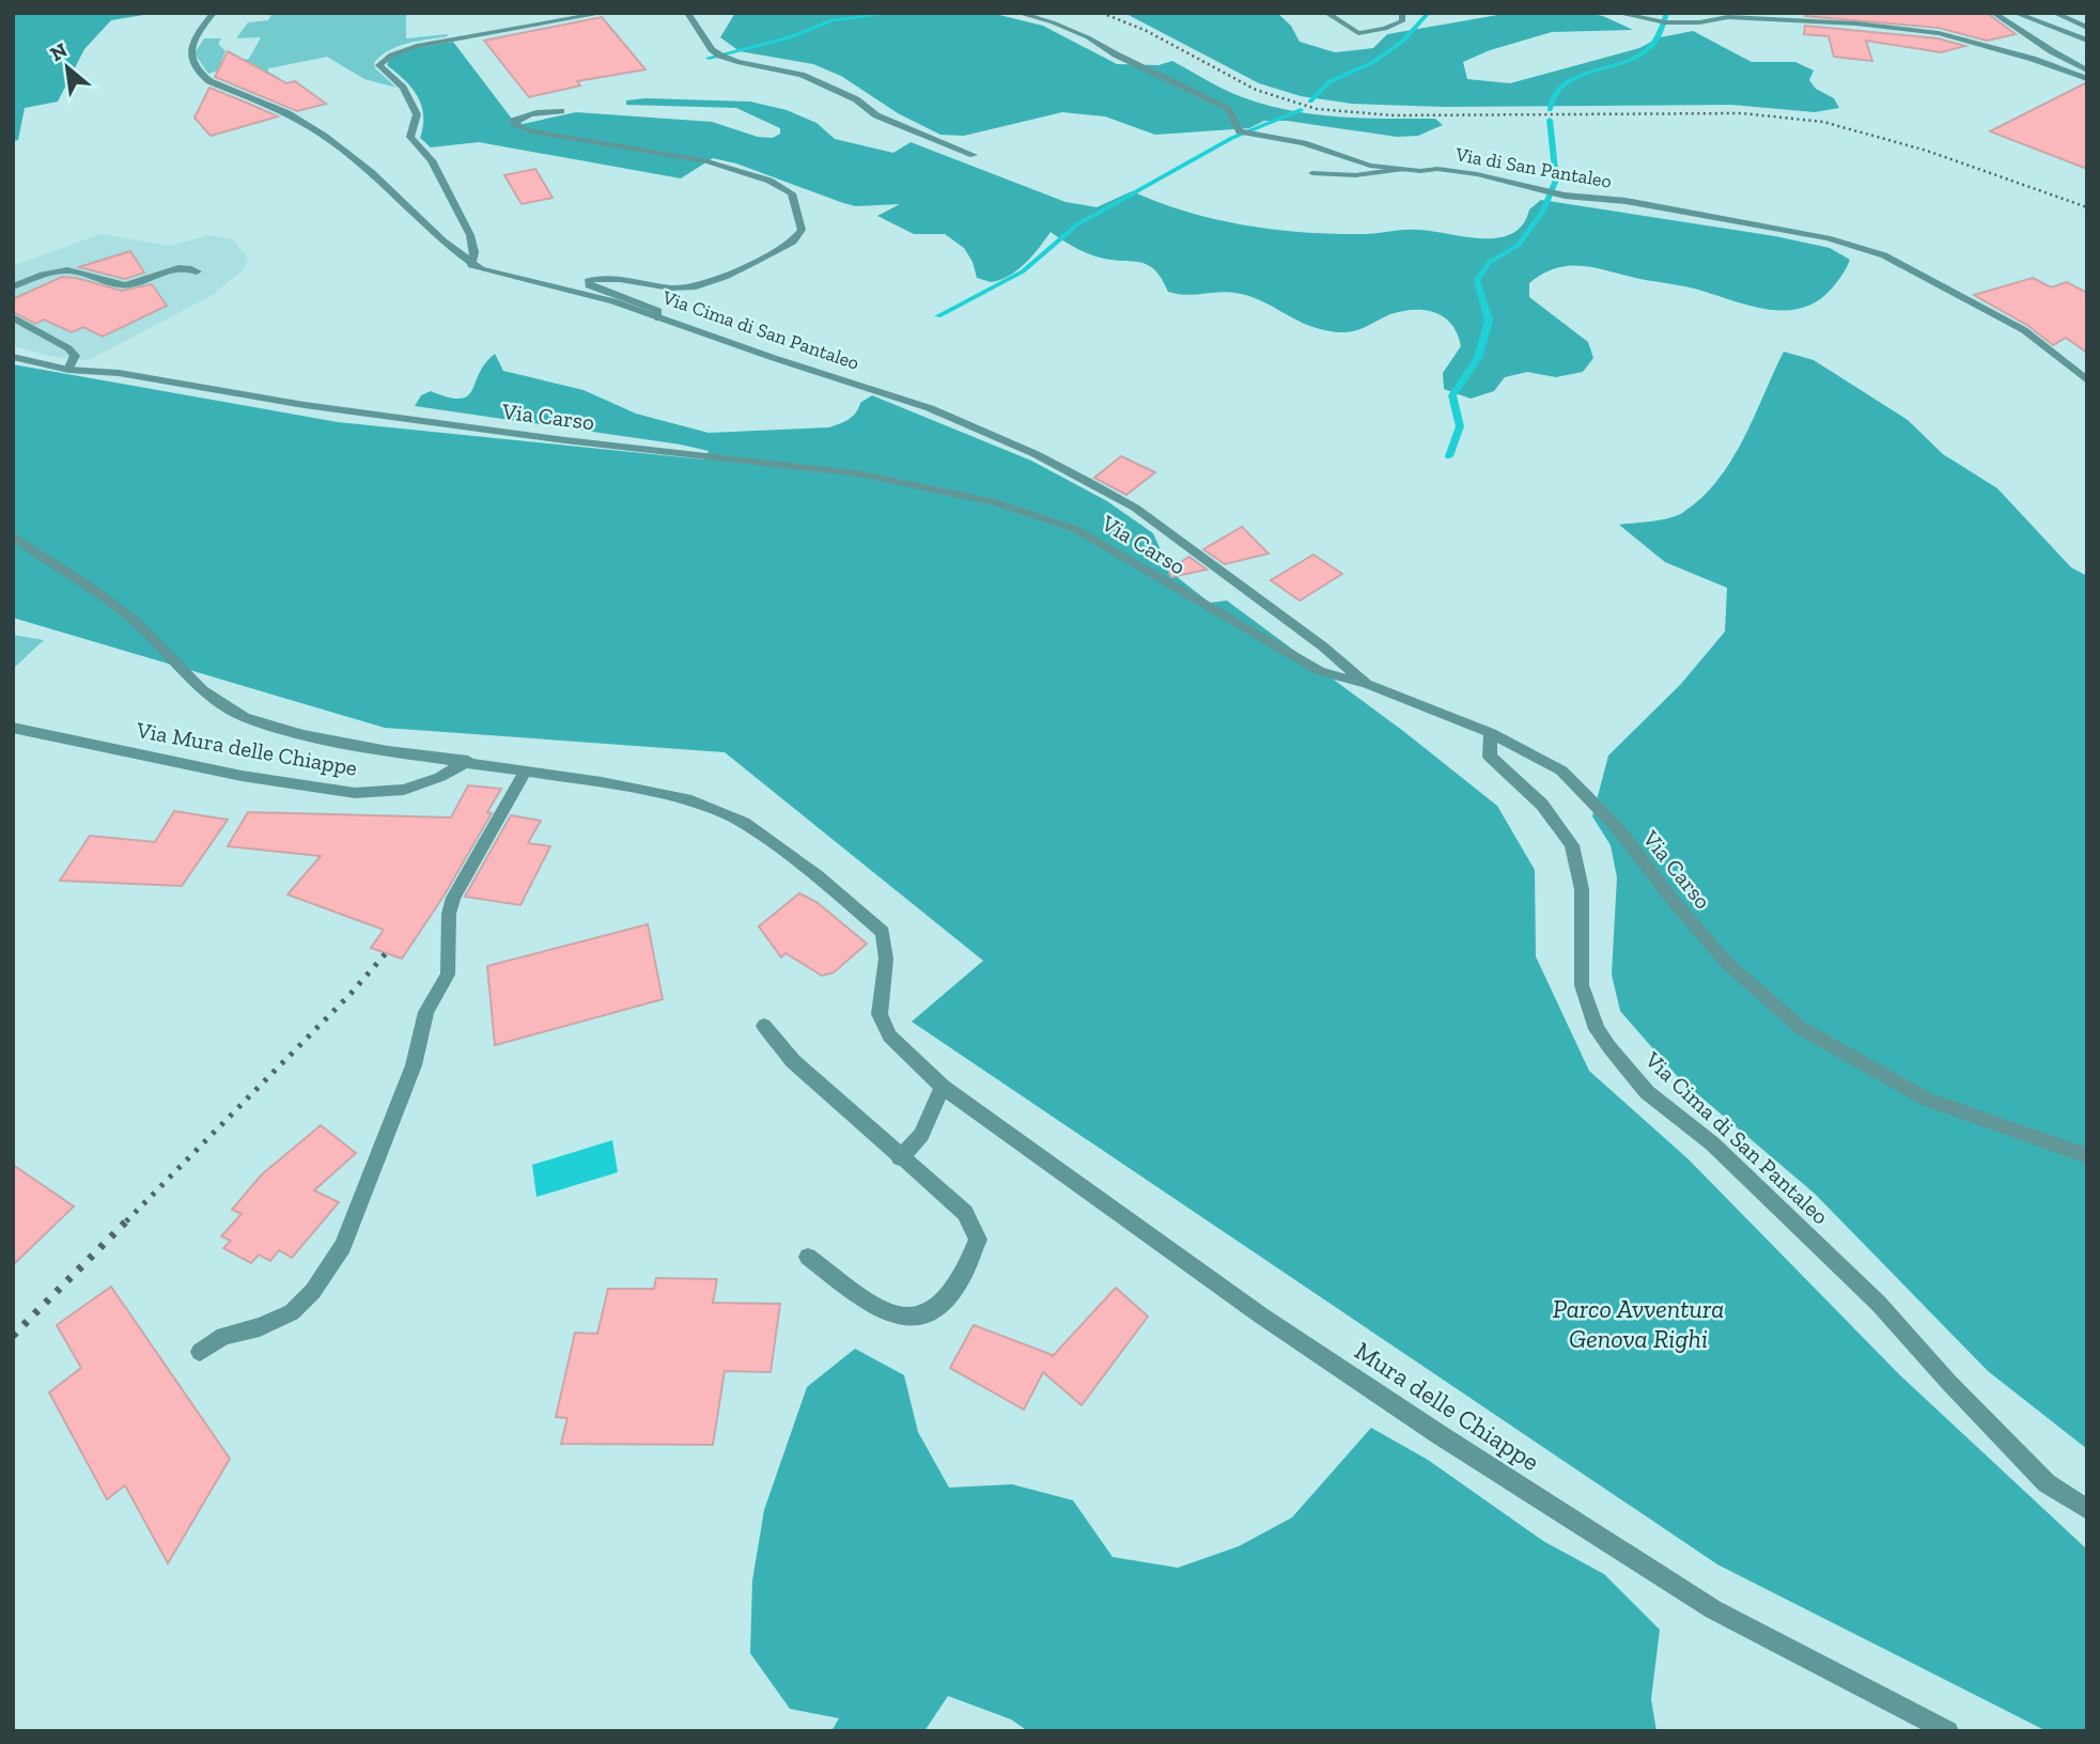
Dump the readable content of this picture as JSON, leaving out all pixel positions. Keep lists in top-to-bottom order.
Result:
{
  "streets": {
    "street": [
      "Via di San Pantaleo",
      "Via Cima di San Pantaleo",
      "Via Carso",
      "Via Mura delle Chiappe",
      "Mura delle Chiappe"
    ]
  },
  "crossings": [
    ["Via Cima di San Pantaleo", "Via Carso"]
  ],
  "parks": ["Parco Avventura Genova Righi"],
  "north": "top left"
}
